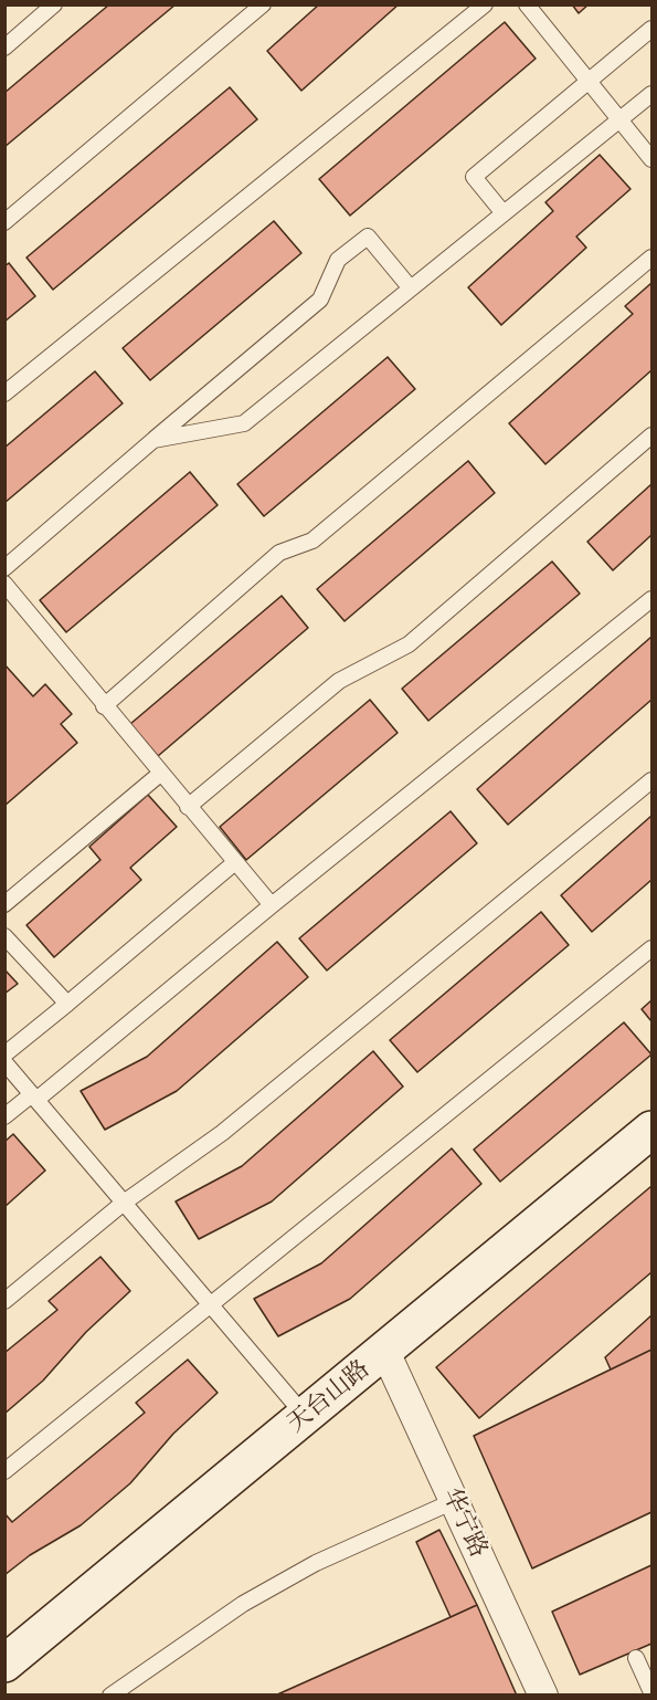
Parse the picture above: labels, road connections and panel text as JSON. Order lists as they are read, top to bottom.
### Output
{
  "streets": {
    "street": ["天台山路", "华宁路"]
  },
  "crossings": [
    ["天台山路", "华宁路"]
  ]
}
